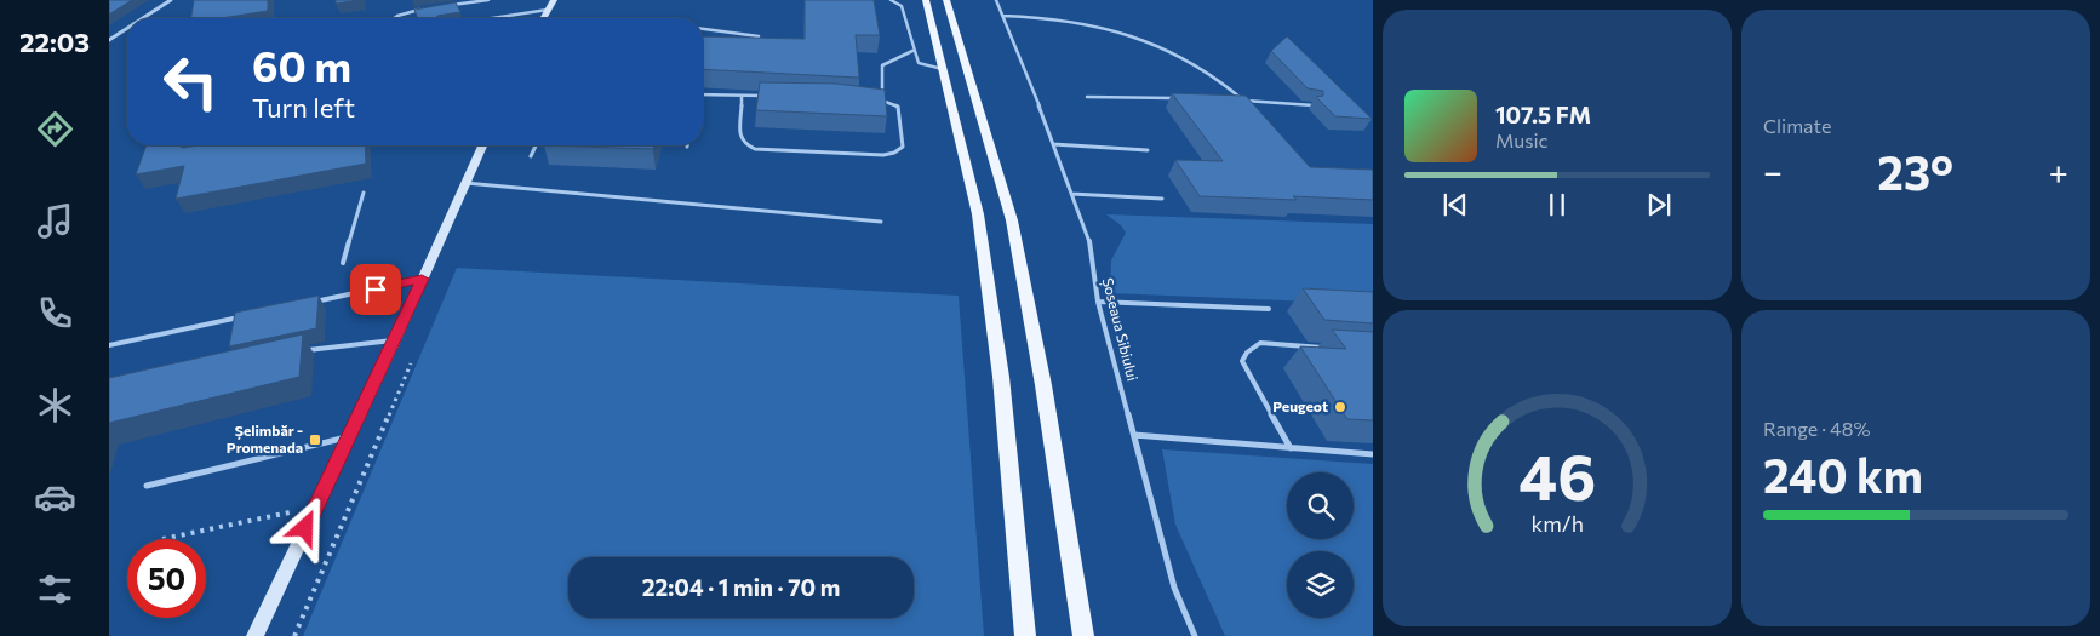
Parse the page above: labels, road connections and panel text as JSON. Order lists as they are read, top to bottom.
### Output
{
  "streets": {
    "lane": ["Șoseaua Sibiului"]
  },
  "places": {
    "other": ["Peugeot"],
    "transit": ["Șelimbăr - Promenada"]
  },
  "page": {
    "tabs": "22:03",
    "tile": [
      "Climate",
      ["Range · 48%", "240 km"]
    ],
    "turn": ["60 m", "Turn left"],
    "song": ["107.5 FM", "Music"],
    "heat": ["−", "23°", "+"],
    "limit": "50",
    "trip": "22:04 · 1 min · 70 m",
    "gauge": ["46", "km/h"]
  }
}
